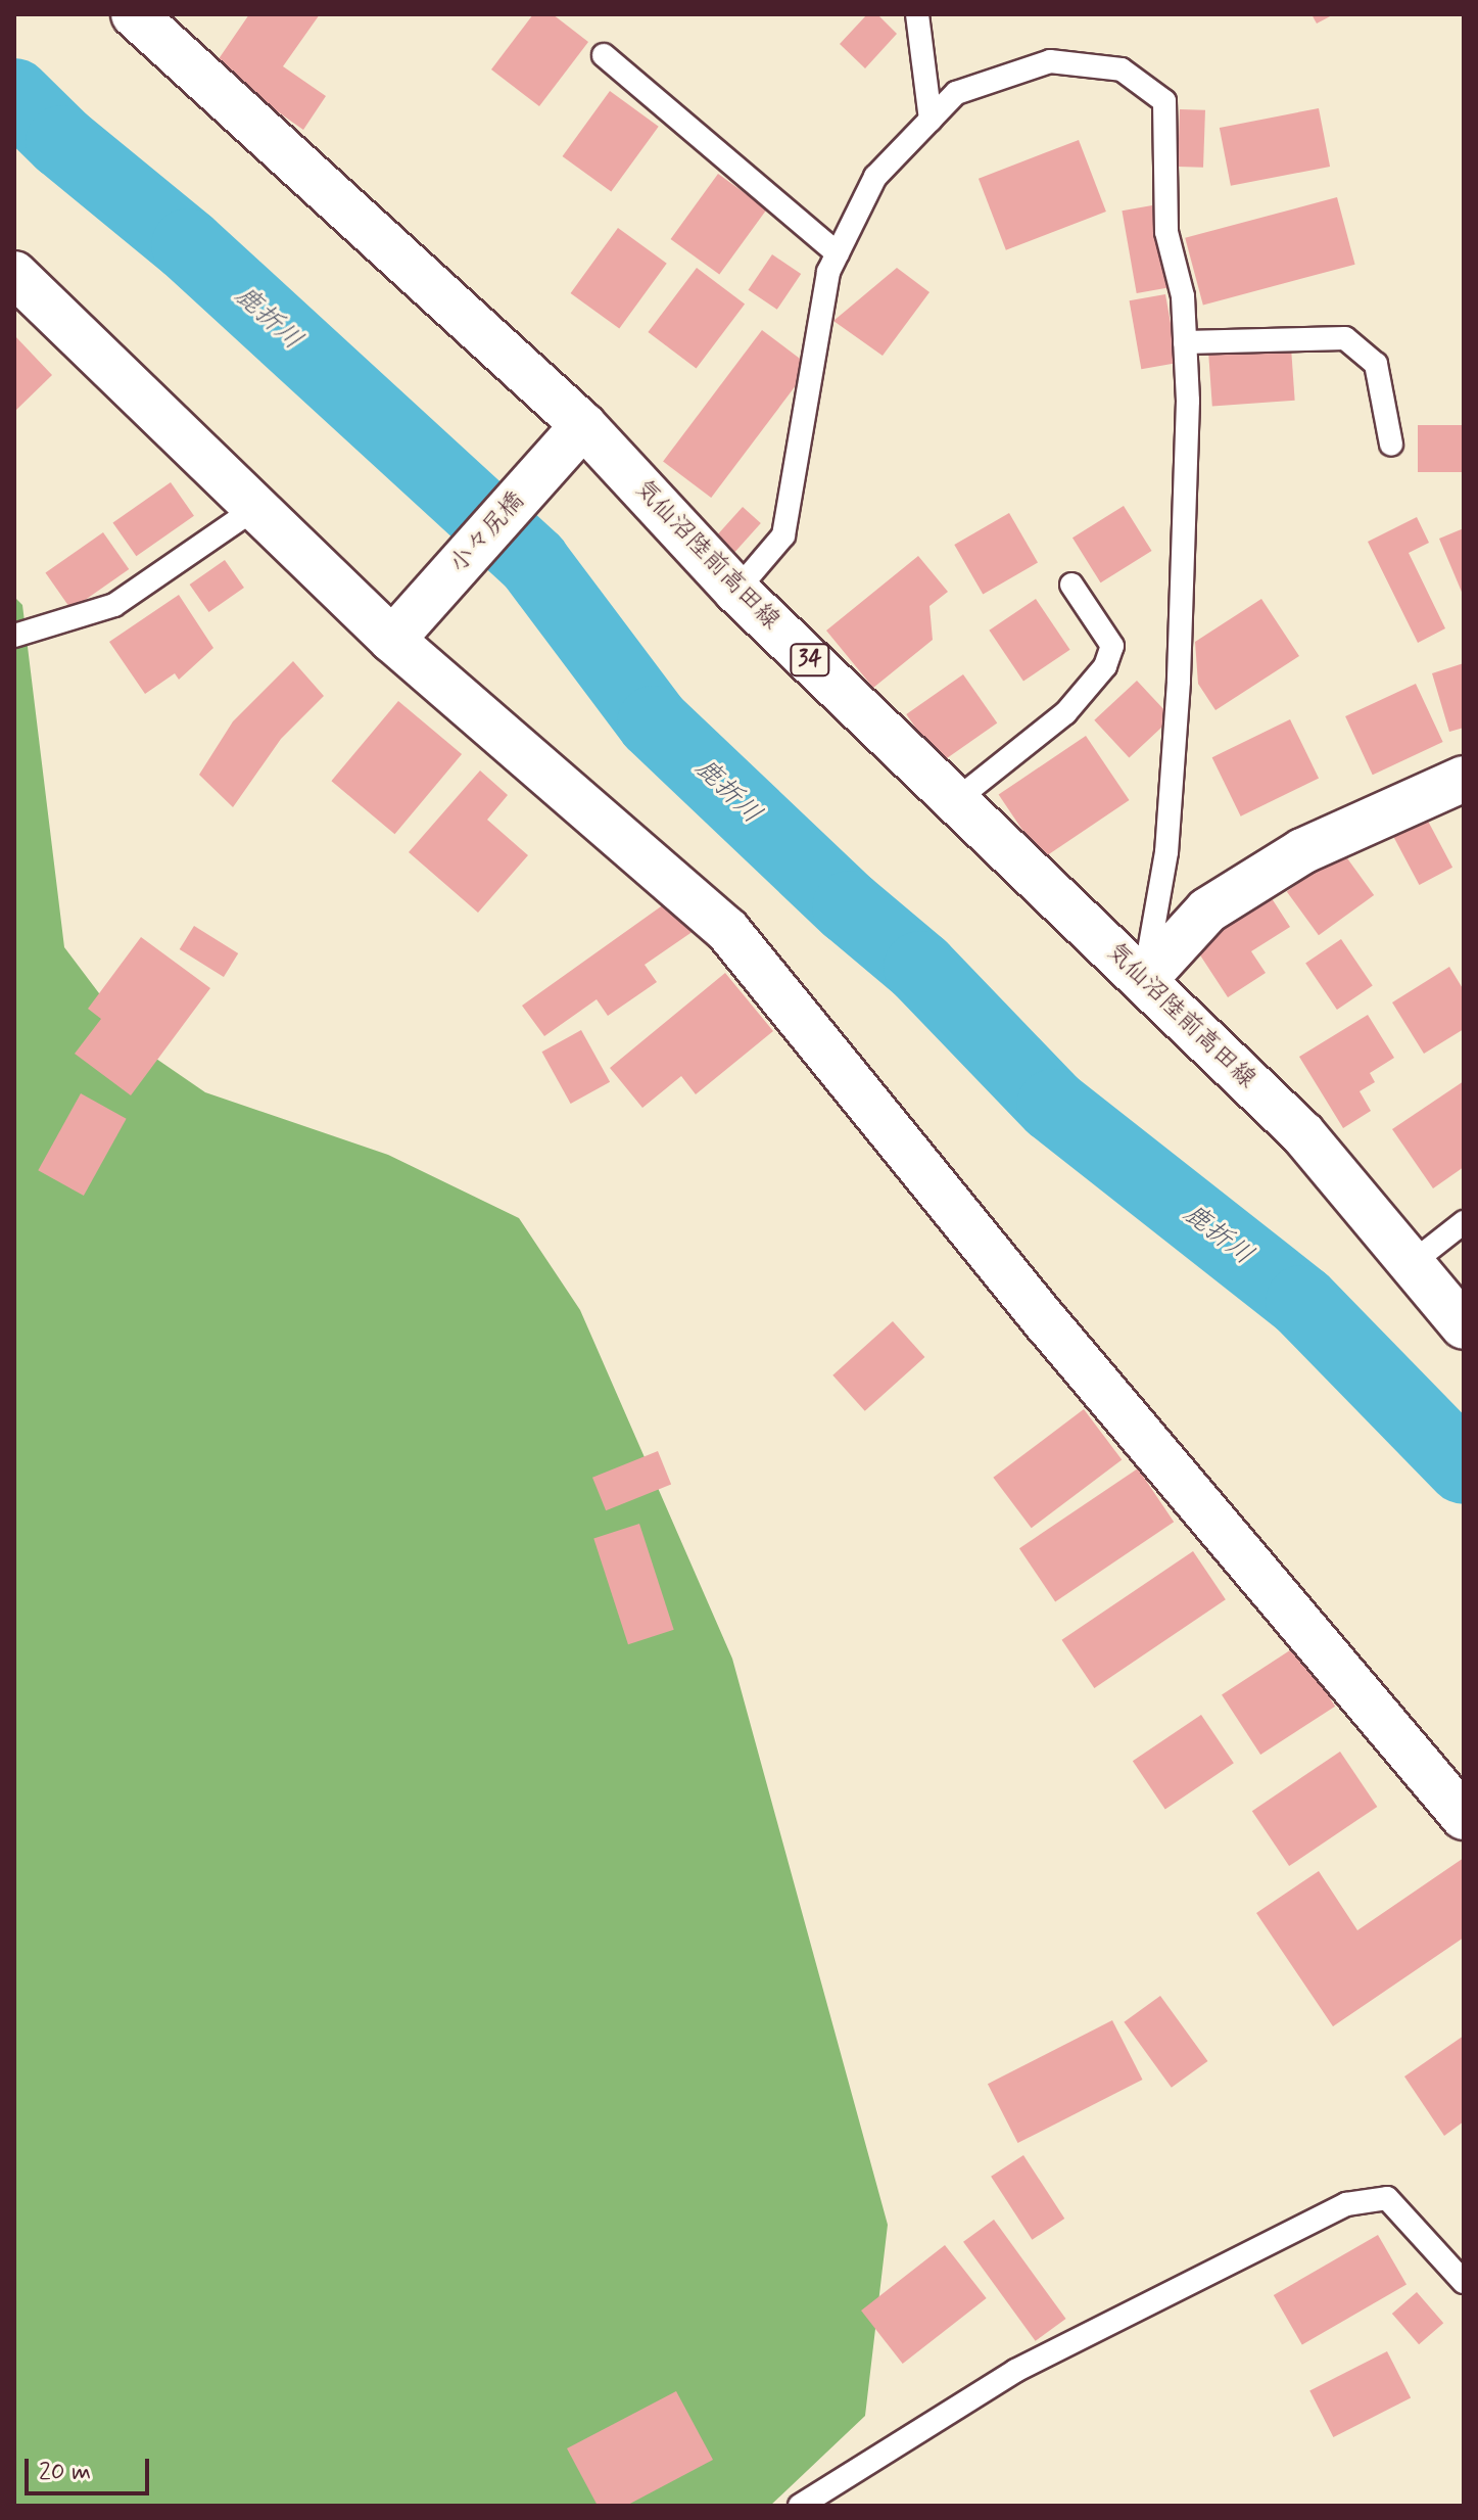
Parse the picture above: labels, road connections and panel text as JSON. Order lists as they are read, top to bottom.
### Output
{
  "streets": {
    "street": ["小々尻橋", "気仙沼陸前高田線", "34"]
  },
  "crossings": [
    ["小々尻橋", "気仙沼陸前高田線"]
  ],
  "water": ["鹿折川"],
  "scale_bar": "20 m"
}
